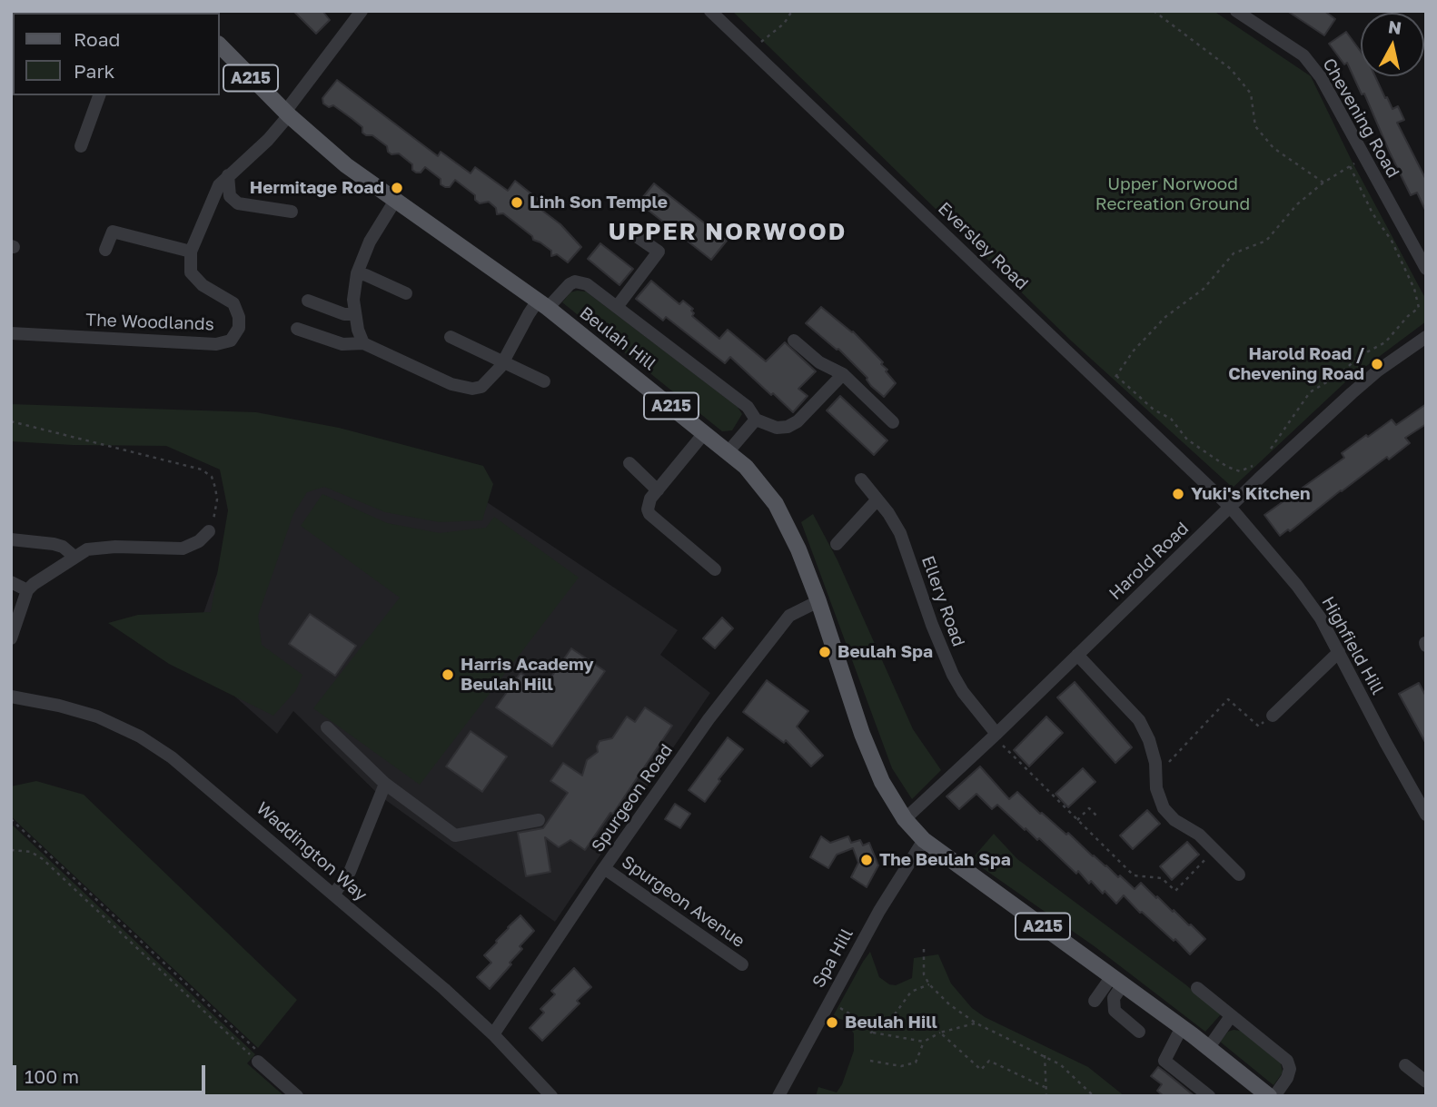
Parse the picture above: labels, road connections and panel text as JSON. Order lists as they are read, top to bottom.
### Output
{
  "streets": {
    "main road": ["A215", "Beulah Hill"],
    "street": [
      "Chevening Road",
      "Eversley Road",
      "The Woodlands",
      "Harold Road",
      "Ellery Road",
      "Highfield Hill",
      "Spurgeon Road",
      "Waddington Way",
      "Spurgeon Avenue",
      "Spa Hill"
    ]
  },
  "crossings": [
    ["Eversley Road", "Harold Road"],
    ["Eversley Road", "Highfield Hill"],
    ["Beulah Hill", "Harold Road"],
    ["Beulah Hill", "Spurgeon Road"],
    ["Beulah Hill", "Spa Hill"],
    ["Harold Road", "Ellery Road"],
    ["Harold Road", "Highfield Hill"],
    ["Spurgeon Road", "Waddington Way"],
    ["Spurgeon Road", "Spurgeon Avenue"]
  ],
  "districts": ["UPPER NORWOOD"],
  "parks": ["Upper Norwood Recreation Ground"],
  "places": [
    "Hermitage Road",
    "Linh Son Temple",
    "Harold Road / Chevening Road",
    "Yuki's Kitchen",
    "Beulah Spa",
    "Harris Academy Beulah Hill",
    "The Beulah Spa",
    "Beulah Hill"
  ],
  "legend": ["Road", "Park"],
  "scale_bar": "100 m",
  "north": "top"
}
